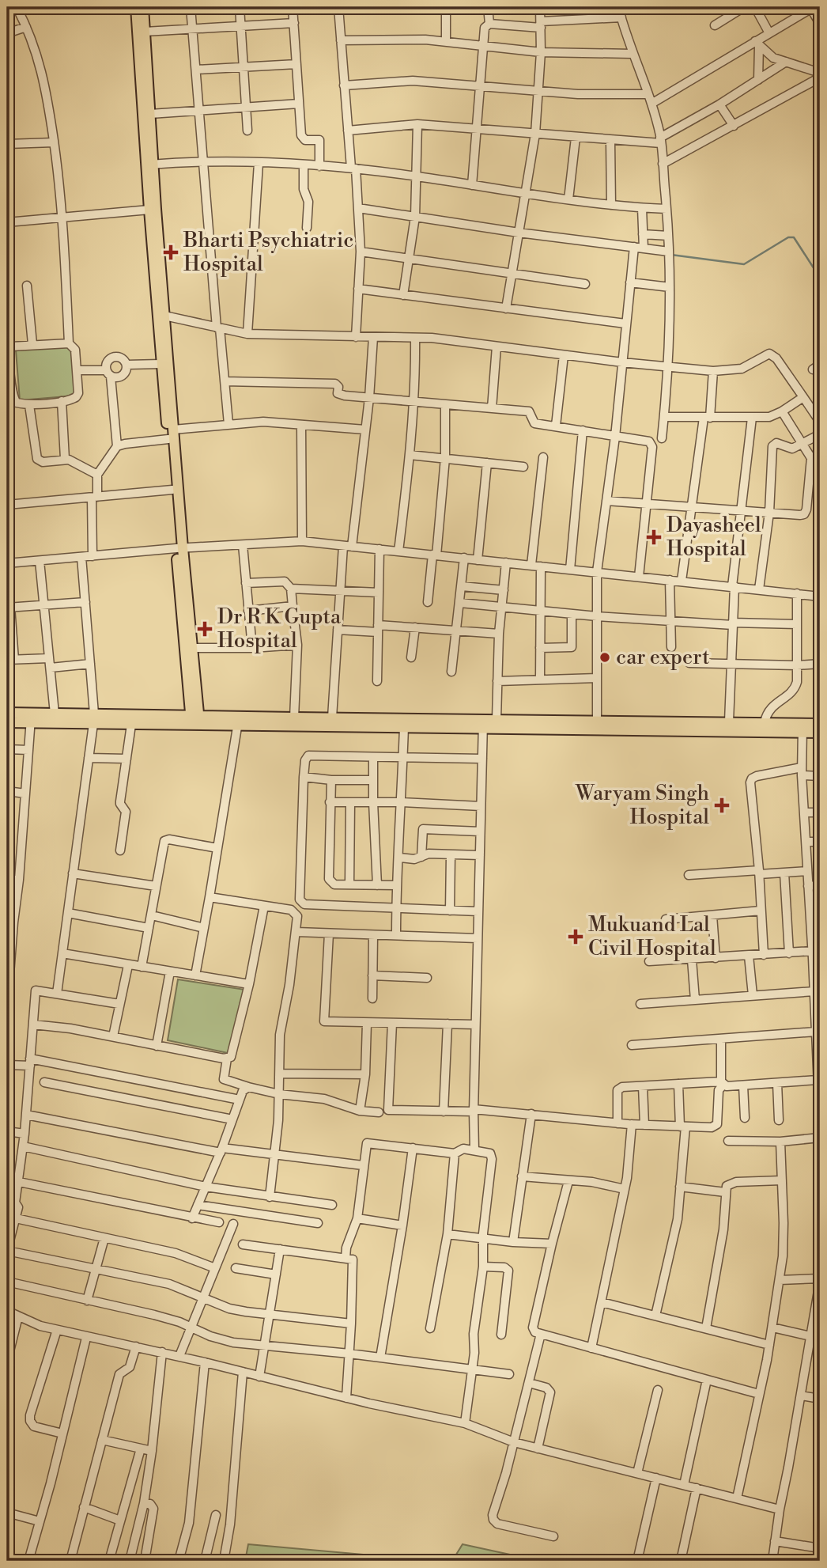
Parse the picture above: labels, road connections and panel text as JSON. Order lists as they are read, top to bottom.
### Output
{
  "places": {
    "health": [
      "Bharti Psychiatric Hospital",
      "Dayasheel Hospital",
      "Dr R K Gupta Hospital",
      "Waryam Singh Hospital",
      "Mukuand Lal Civil Hospital"
    ],
    "other": ["car expert"]
  }
}
